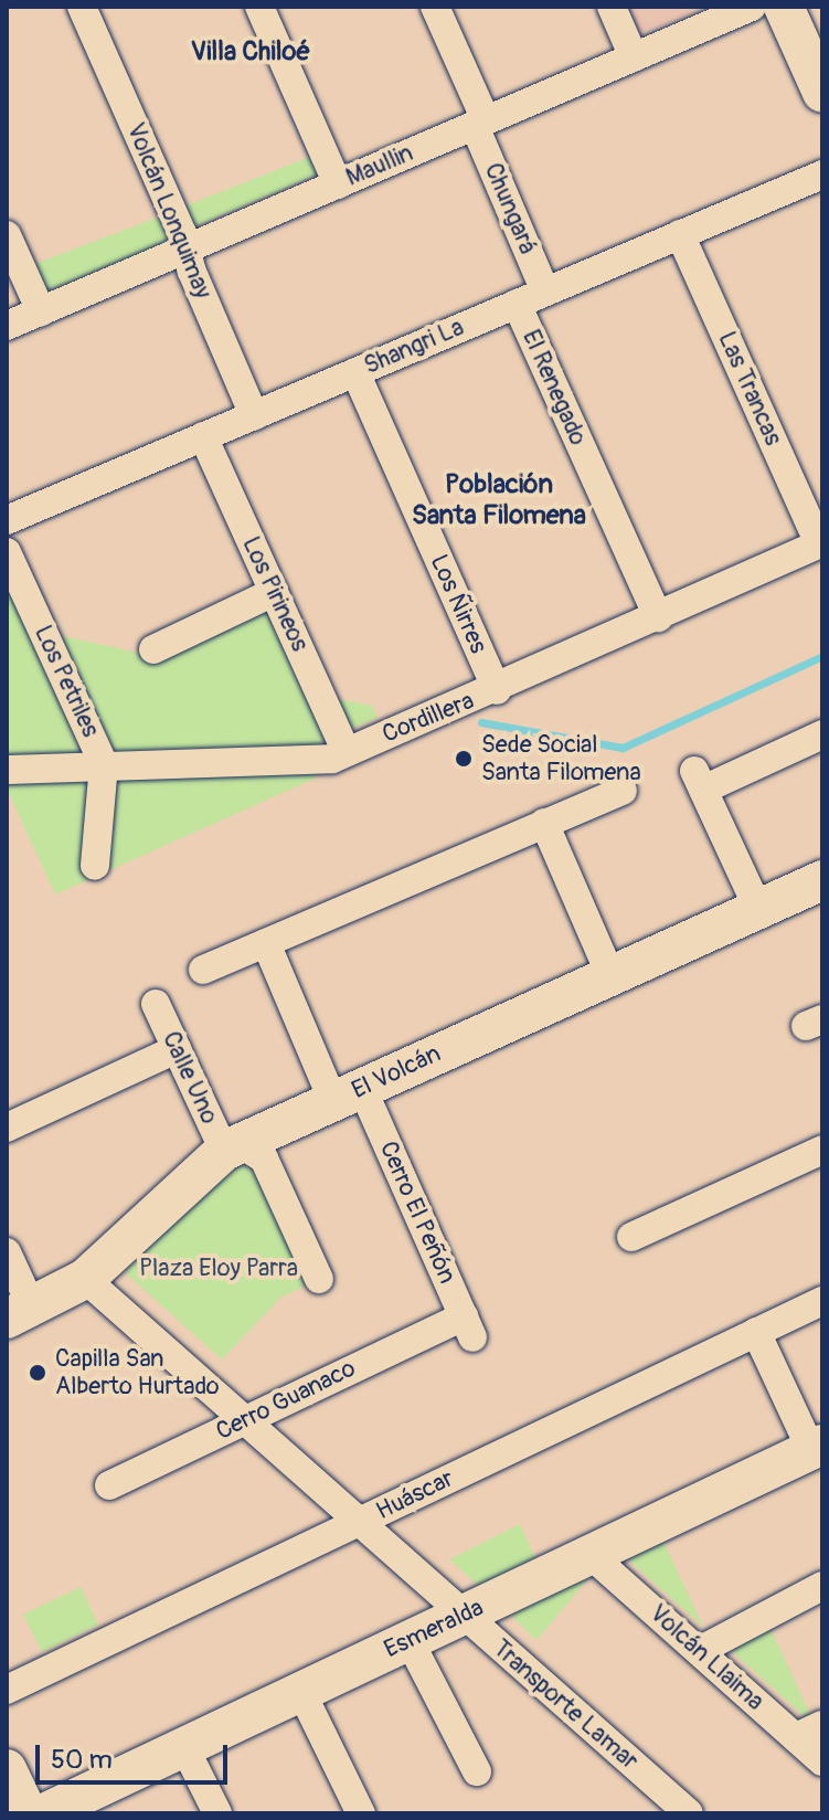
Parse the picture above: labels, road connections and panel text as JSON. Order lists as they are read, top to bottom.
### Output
{
  "streets": {
    "street": [
      "Maullin",
      "Chungará",
      "Volcán Lonquimay",
      "Shangri La",
      "El Renegado",
      "Las Trancas",
      "Los Pirineos",
      "Los Ñirres",
      "Los Petriles",
      "Cordillera",
      "El Volcán",
      "Calle Uno",
      "Cerro El Peñón",
      "Cerro Guanaco",
      "Huáscar",
      "Esmeralda",
      "Volcán Llaima",
      "Transporte Lamar"
    ]
  },
  "crossings": [
    ["Maullin", "Chungará"],
    ["Maullin", "Volcán Lonquimay"],
    ["Chungará", "Shangri La"],
    ["Volcán Lonquimay", "Shangri La"],
    ["Shangri La", "El Renegado"],
    ["Shangri La", "Las Trancas"],
    ["Shangri La", "Los Pirineos"],
    ["Shangri La", "Los Ñirres"],
    ["El Renegado", "Cordillera"],
    ["Las Trancas", "Cordillera"],
    ["Los Pirineos", "Cordillera"],
    ["Los Ñirres", "Cordillera"],
    ["Los Petriles", "Cordillera"],
    ["El Volcán", "Calle Uno"],
    ["El Volcán", "Cerro El Peñón"],
    ["El Volcán", "Transporte Lamar"],
    ["Cerro El Peñón", "Cerro Guanaco"],
    ["Cerro Guanaco", "Transporte Lamar"],
    ["Huáscar", "Transporte Lamar"],
    ["Esmeralda", "Volcán Llaima"],
    ["Esmeralda", "Transporte Lamar"]
  ],
  "districts": ["Villa Chiloé", "Población Santa Filomena"],
  "parks": ["Plaza Eloy Parra"],
  "places": ["Sede Social Santa Filomena", "Capilla San Alberto Hurtado"],
  "scale_bar": "50 m"
}
